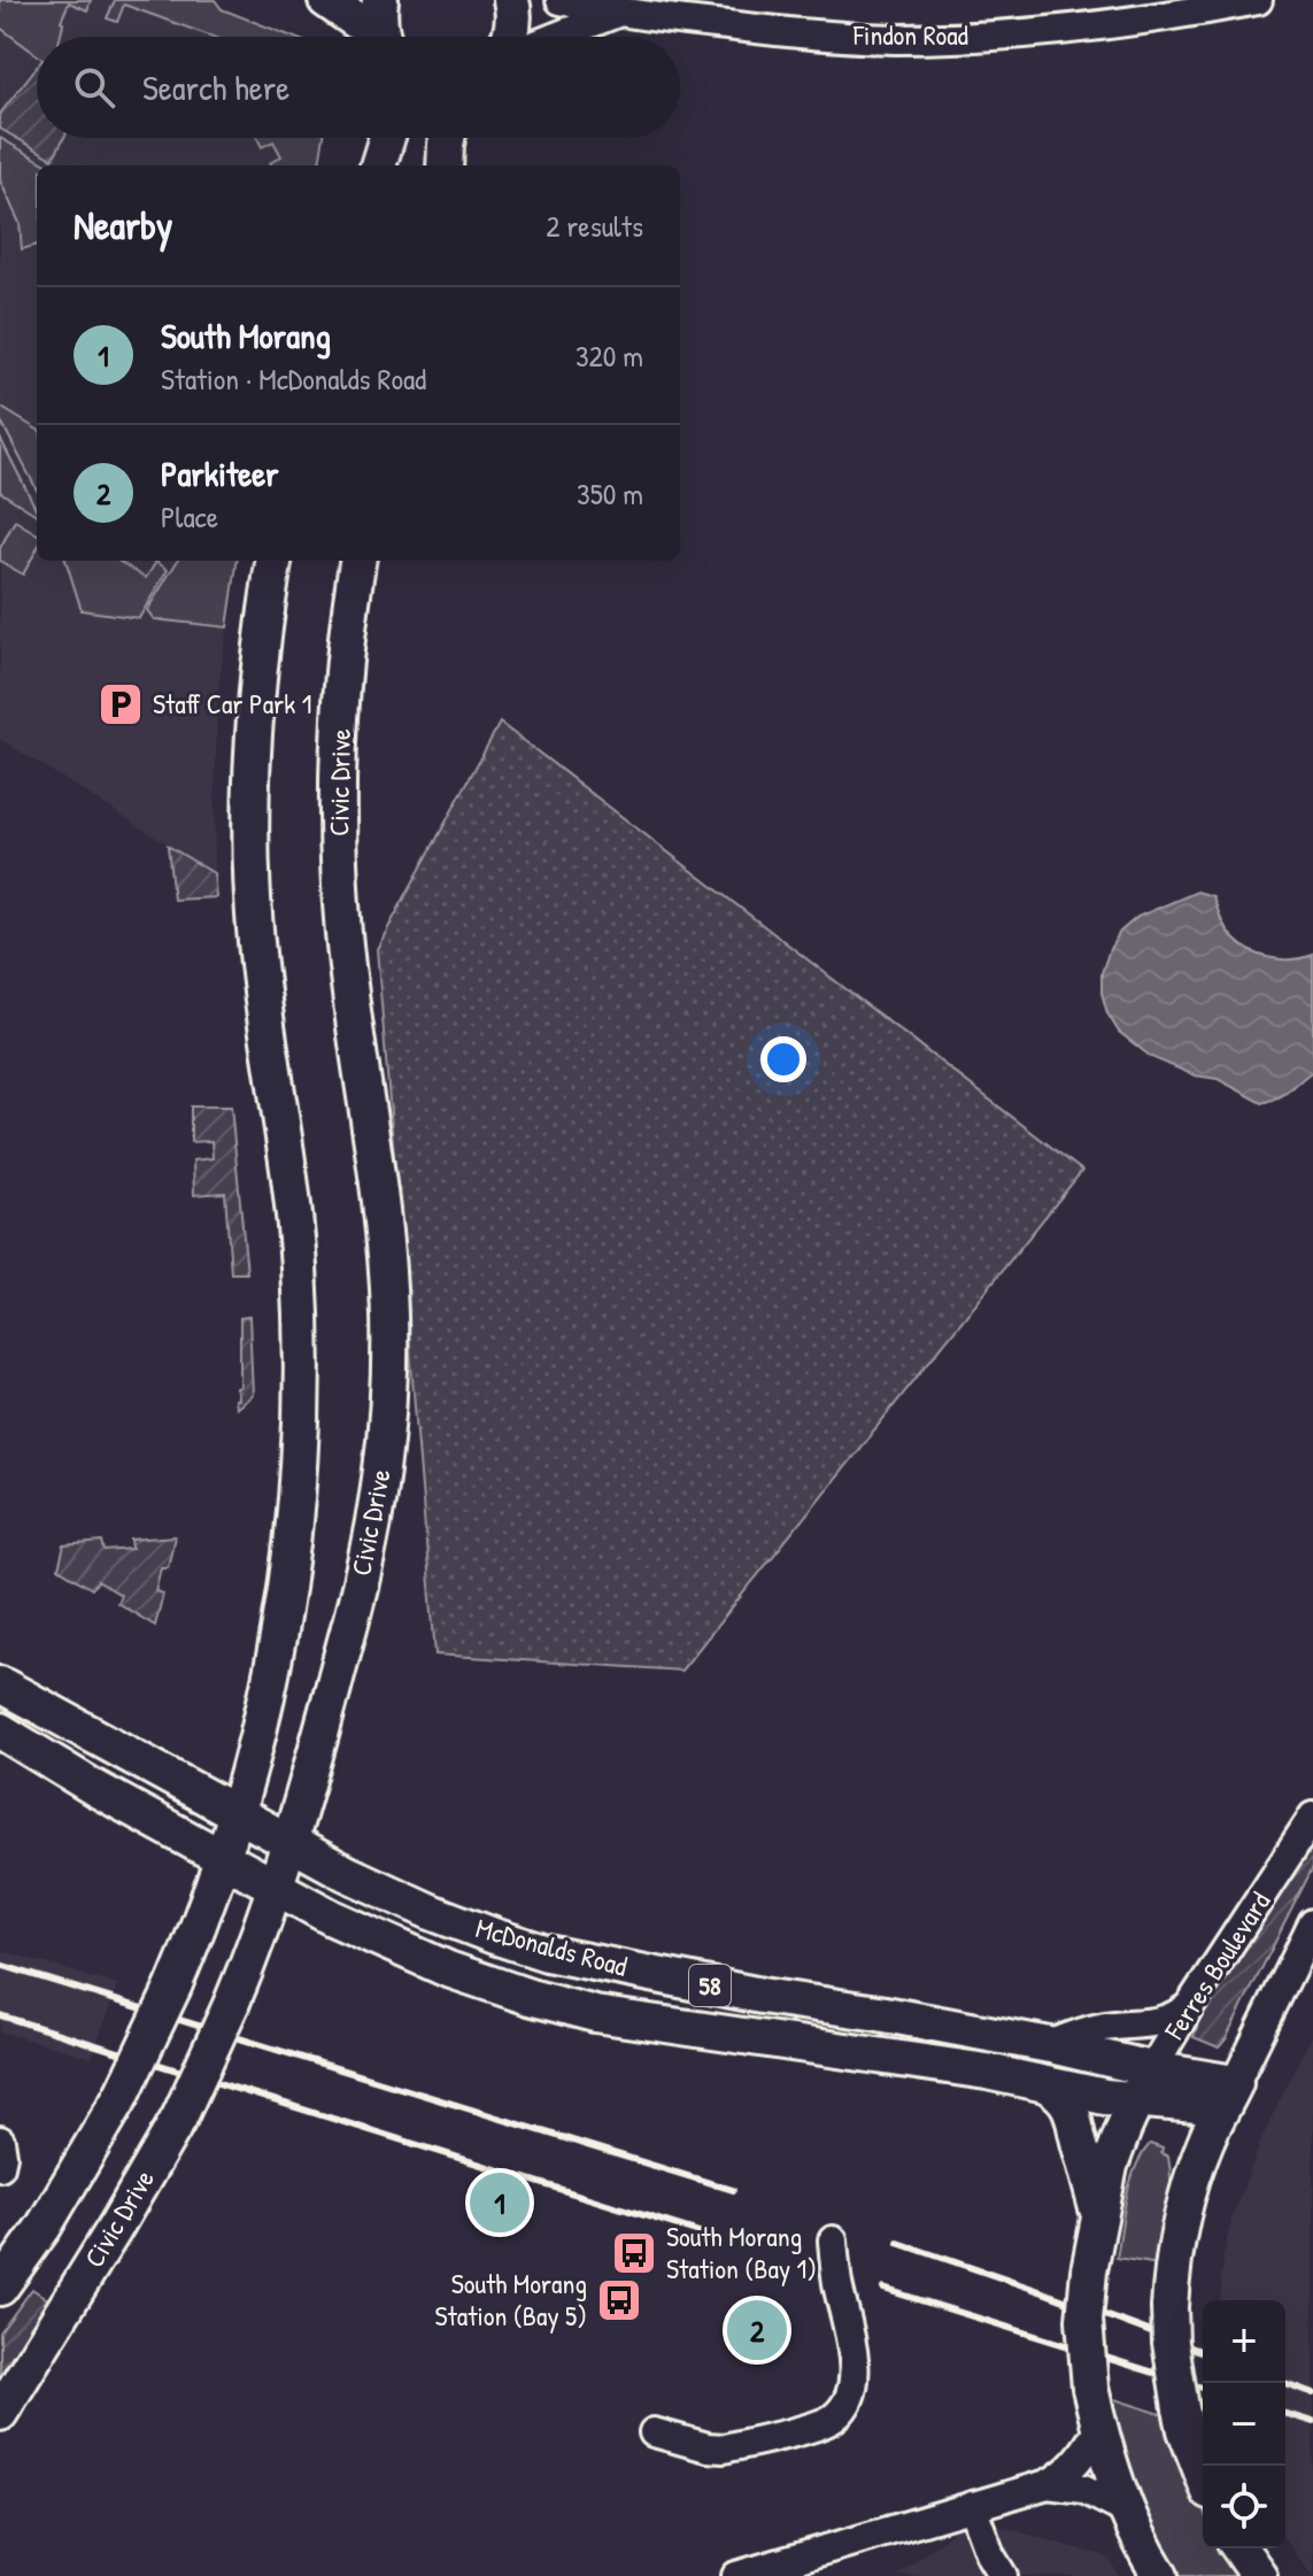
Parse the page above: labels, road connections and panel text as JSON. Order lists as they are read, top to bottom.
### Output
{
  "streets": {
    "main road": ["Civic Drive", "McDonalds Road", "58"],
    "street": ["Findon Road", "Ferres Boulevard"]
  },
  "crossings": [
    ["Civic Drive", "McDonalds Road"],
    ["McDonalds Road", "Ferres Boulevard"]
  ],
  "places": {
    "parking": ["Staff Car Park 1"],
    "bus stop": ["South Morang Station (Bay 1)", "South Morang Station (Bay 5)"]
  },
  "page": {
    "search": "Search here",
    "heading": ["Nearby", "2 results"],
    "list": [
      {
        "mark": "1",
        "name": "South Morang",
        "note": "Station · McDonalds Road",
        "value": "320 m"
      },
      {
        "mark": "2",
        "name": "Parkiteer",
        "note": "Place",
        "value": "350 m"
      }
    ],
    "pins": ["1", "2"],
    "map_buttons": ["+", "−"]
  }
}
